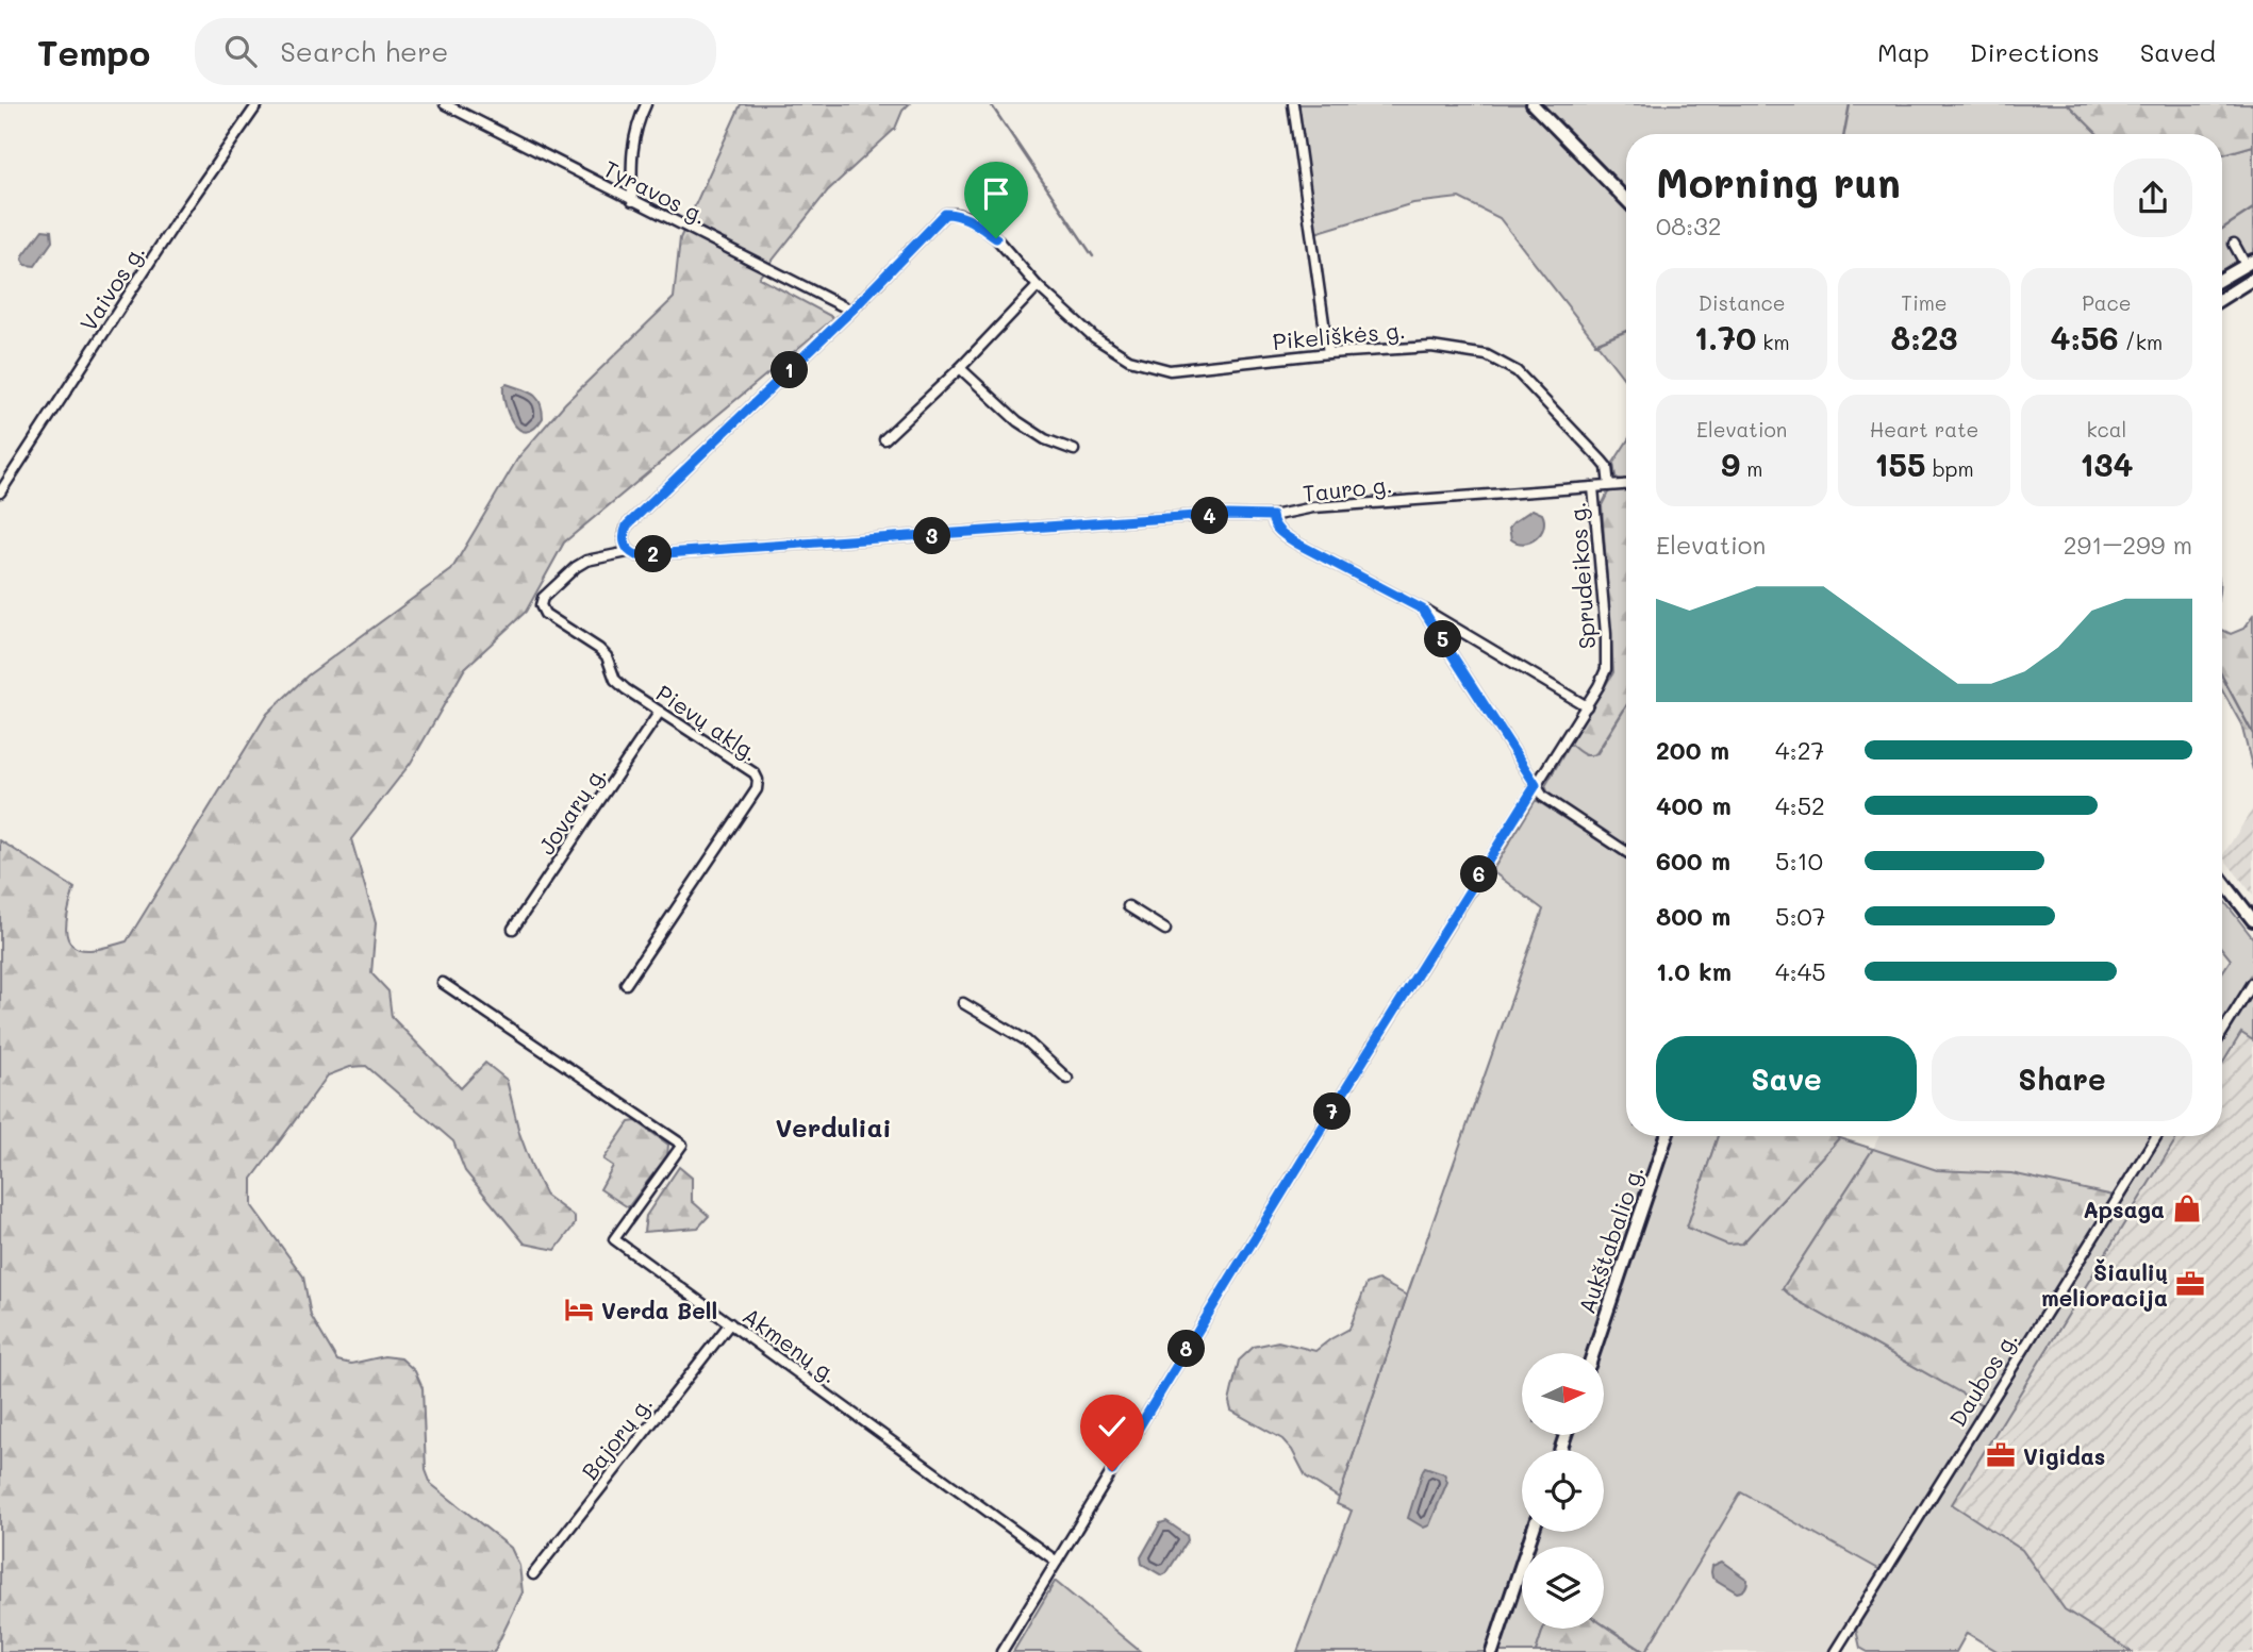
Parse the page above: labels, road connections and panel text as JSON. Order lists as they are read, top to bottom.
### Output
{
  "streets": {
    "main road": ["Aukštabalio g."],
    "street": [
      "Tyravos g.",
      "Vaivos g.",
      "Pikeliškės g.",
      "Tauro g.",
      "Sprudeikos g.",
      "Pievų aklg.",
      "Jovarų g.",
      "Akmenų g.",
      "Daubos g.",
      "Bajorų g."
    ]
  },
  "crossings": [
    ["Tyravos g.", "Pikeliškės g."],
    ["Pikeliškės g.", "Tauro g."],
    ["Tauro g.", "Sprudeikos g."],
    ["Tauro g.", "Pievų aklg."],
    ["Sprudeikos g.", "Akmenų g."],
    ["Pievų aklg.", "Jovarų g."],
    ["Akmenų g.", "Bajorų g."]
  ],
  "districts": ["Verduliai"],
  "places": {
    "shop": ["Apsaga"],
    "office": ["Šiaulių melioracija", "Vigidas"],
    "hotel": ["Verda Bell"]
  },
  "north": "right",
  "page": {
    "header": "Tempo",
    "search": "Search here",
    "nav": ["Map", "Directions", "Saved"],
    "heading": ["Morning run", "08:32"],
    "stats": [
      ["Distance", "1.70 km"],
      ["Time", "8:23"],
      ["Pace", "4:56 /km"],
      ["Elevation", "9 m"],
      ["Heart rate", "155 bpm"],
      ["kcal", "134"]
    ],
    "pins": [
      "1",
      "4",
      "3",
      "2",
      "5",
      "6",
      "7",
      "8"
    ],
    "chart": ["Elevation", "291–299 m"],
    "list": [
      {
        "name": "200 m",
        "note": "4:27"
      },
      {
        "name": "400 m",
        "note": "4:52"
      },
      {
        "name": "600 m",
        "note": "5:10"
      },
      {
        "name": "800 m",
        "note": "5:07"
      },
      {
        "name": "1.0 km",
        "note": "4:45"
      }
    ],
    "buttons": ["Save", "Share"]
  }
}
